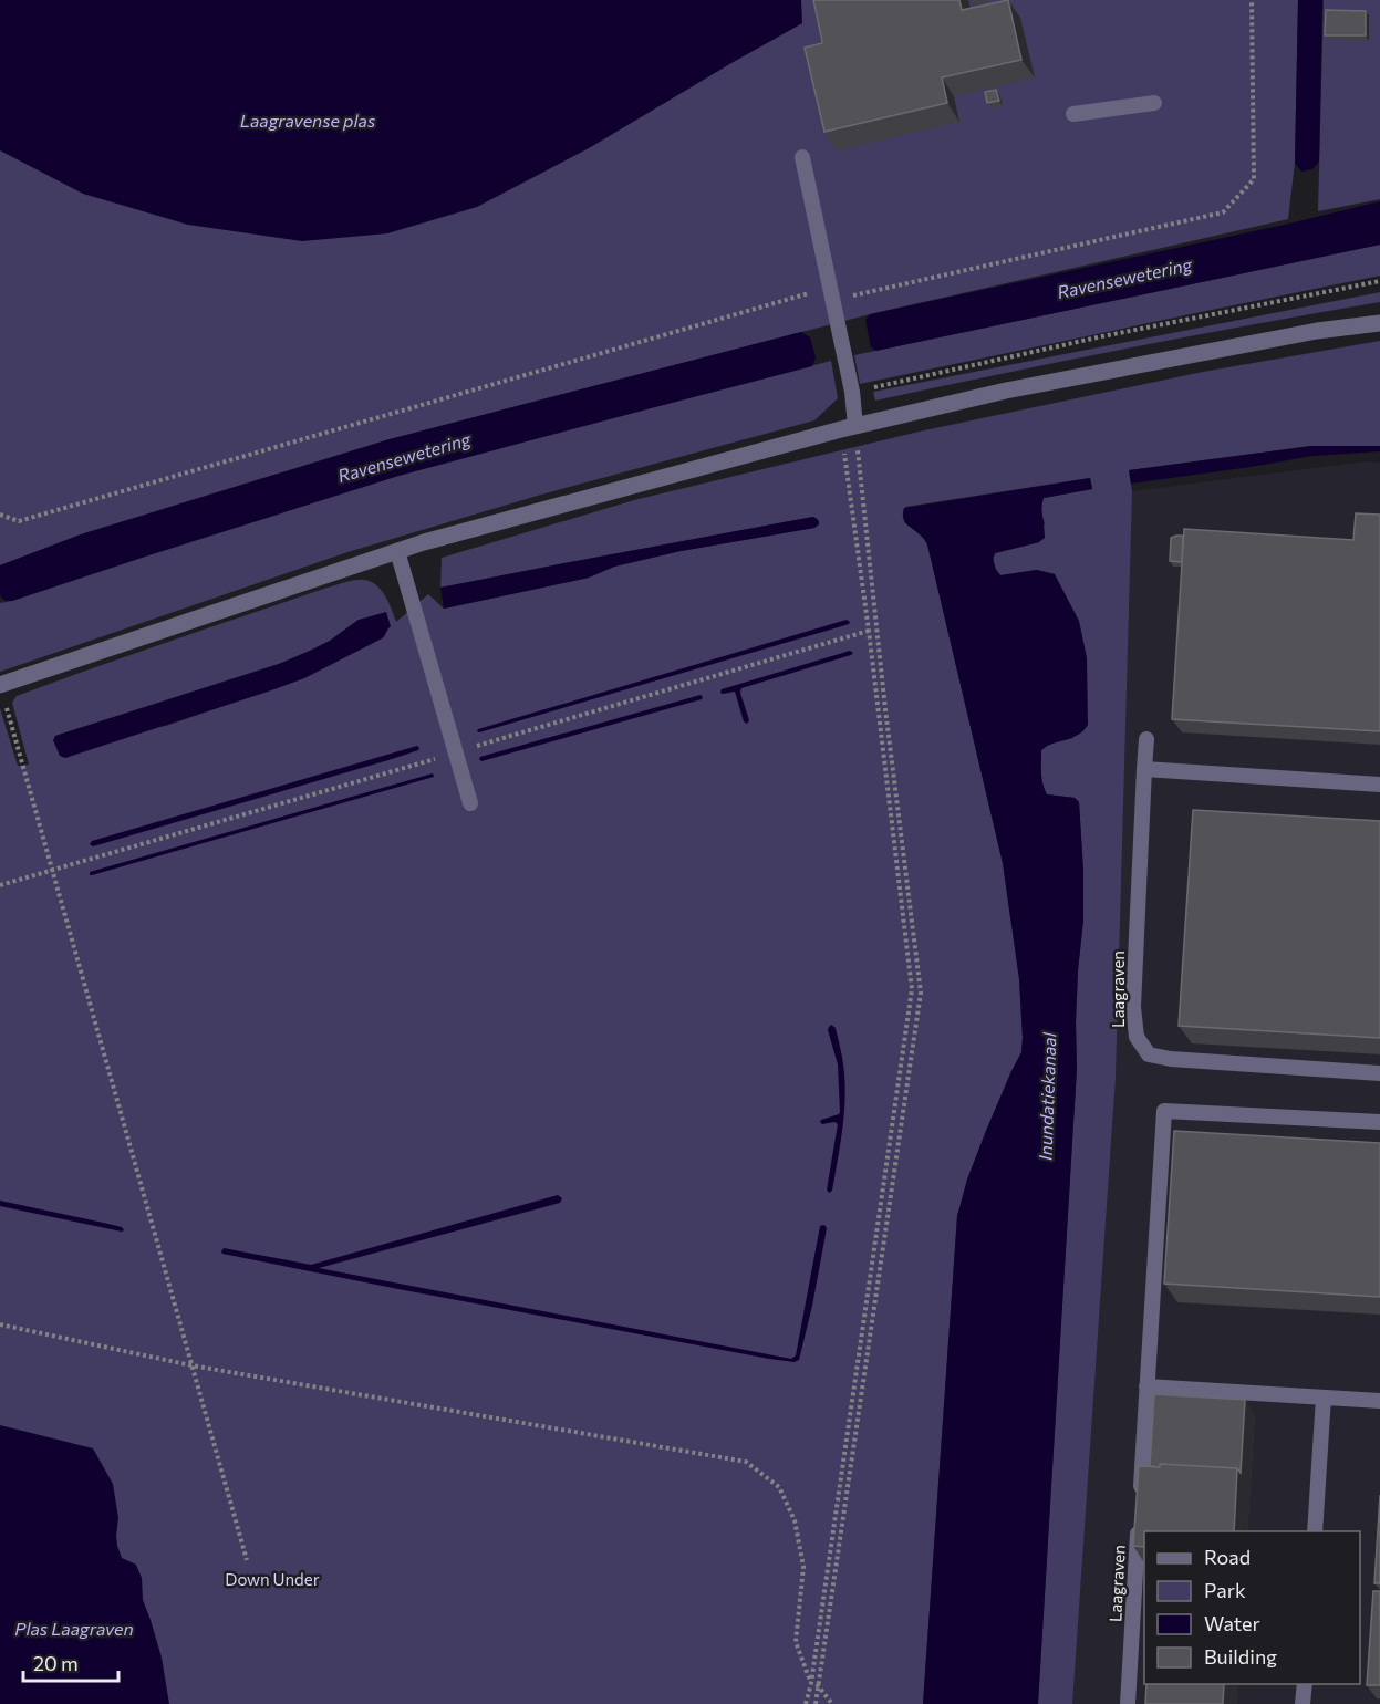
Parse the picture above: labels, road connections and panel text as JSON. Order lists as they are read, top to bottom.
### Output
{
  "streets": {
    "lane": ["Laagraven"]
  },
  "water": [
    "Laagravense plas",
    "Ravensewetering",
    "Inundatiekanaal",
    "Plas Laagraven"
  ],
  "parks": ["Down Under"],
  "legend": [
    "Road",
    "Park",
    "Water",
    "Building"
  ],
  "scale_bar": "20 m"
}
